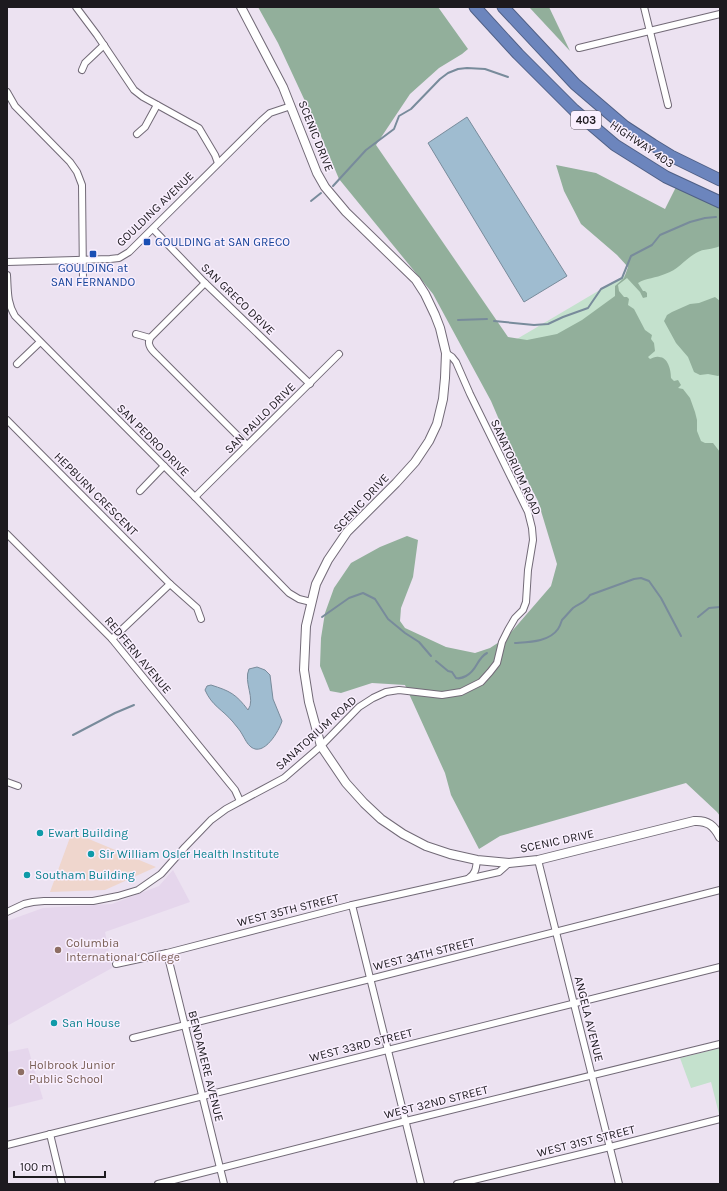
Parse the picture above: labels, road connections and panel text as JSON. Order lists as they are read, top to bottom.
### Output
{
  "streets": {
    "highway": ["403", "HIGHWAY 403"],
    "street": [
      "SCENIC DRIVE",
      "GOULDING AVENUE",
      "SAN GRECO DRIVE",
      "SAN PAULO DRIVE",
      "SAN PEDRO DRIVE",
      "SANATORIUM ROAD",
      "HEPBURN CRESCENT",
      "REDFERN AVENUE",
      "WEST 35TH STREET",
      "WEST 34TH STREET",
      "ANGELA AVENUE",
      "WEST 33RD STREET",
      "BENDAMERE AVENUE",
      "WEST 32ND STREET",
      "WEST 31ST STREET"
    ]
  },
  "crossings": [
    ["SCENIC DRIVE", "GOULDING AVENUE"],
    ["SCENIC DRIVE", "SAN PEDRO DRIVE"],
    ["SCENIC DRIVE", "SANATORIUM ROAD"],
    ["SCENIC DRIVE", "WEST 35TH STREET"],
    ["SCENIC DRIVE", "ANGELA AVENUE"],
    ["GOULDING AVENUE", "SAN GRECO DRIVE"],
    ["SAN GRECO DRIVE", "SAN PAULO DRIVE"],
    ["SAN PAULO DRIVE", "SAN PEDRO DRIVE"],
    ["SANATORIUM ROAD", "REDFERN AVENUE"],
    ["WEST 35TH STREET", "BENDAMERE AVENUE"],
    ["WEST 34TH STREET", "ANGELA AVENUE"],
    ["WEST 34TH STREET", "BENDAMERE AVENUE"],
    ["ANGELA AVENUE", "WEST 33RD STREET"],
    ["ANGELA AVENUE", "WEST 32ND STREET"],
    ["ANGELA AVENUE", "WEST 31ST STREET"],
    ["WEST 33RD STREET", "BENDAMERE AVENUE"],
    ["BENDAMERE AVENUE", "WEST 32ND STREET"]
  ],
  "places": {
    "transit": ["GOULDING at SAN GRECO", "GOULDING at SAN FERNANDO"],
    "other": [
      "Ewart Building",
      "Sir William Osler Health Institute",
      "Southam Building",
      "Columbia International College",
      "San House",
      "Holbrook Junior Public School"
    ]
  },
  "scale_bar": "100 m"
}
